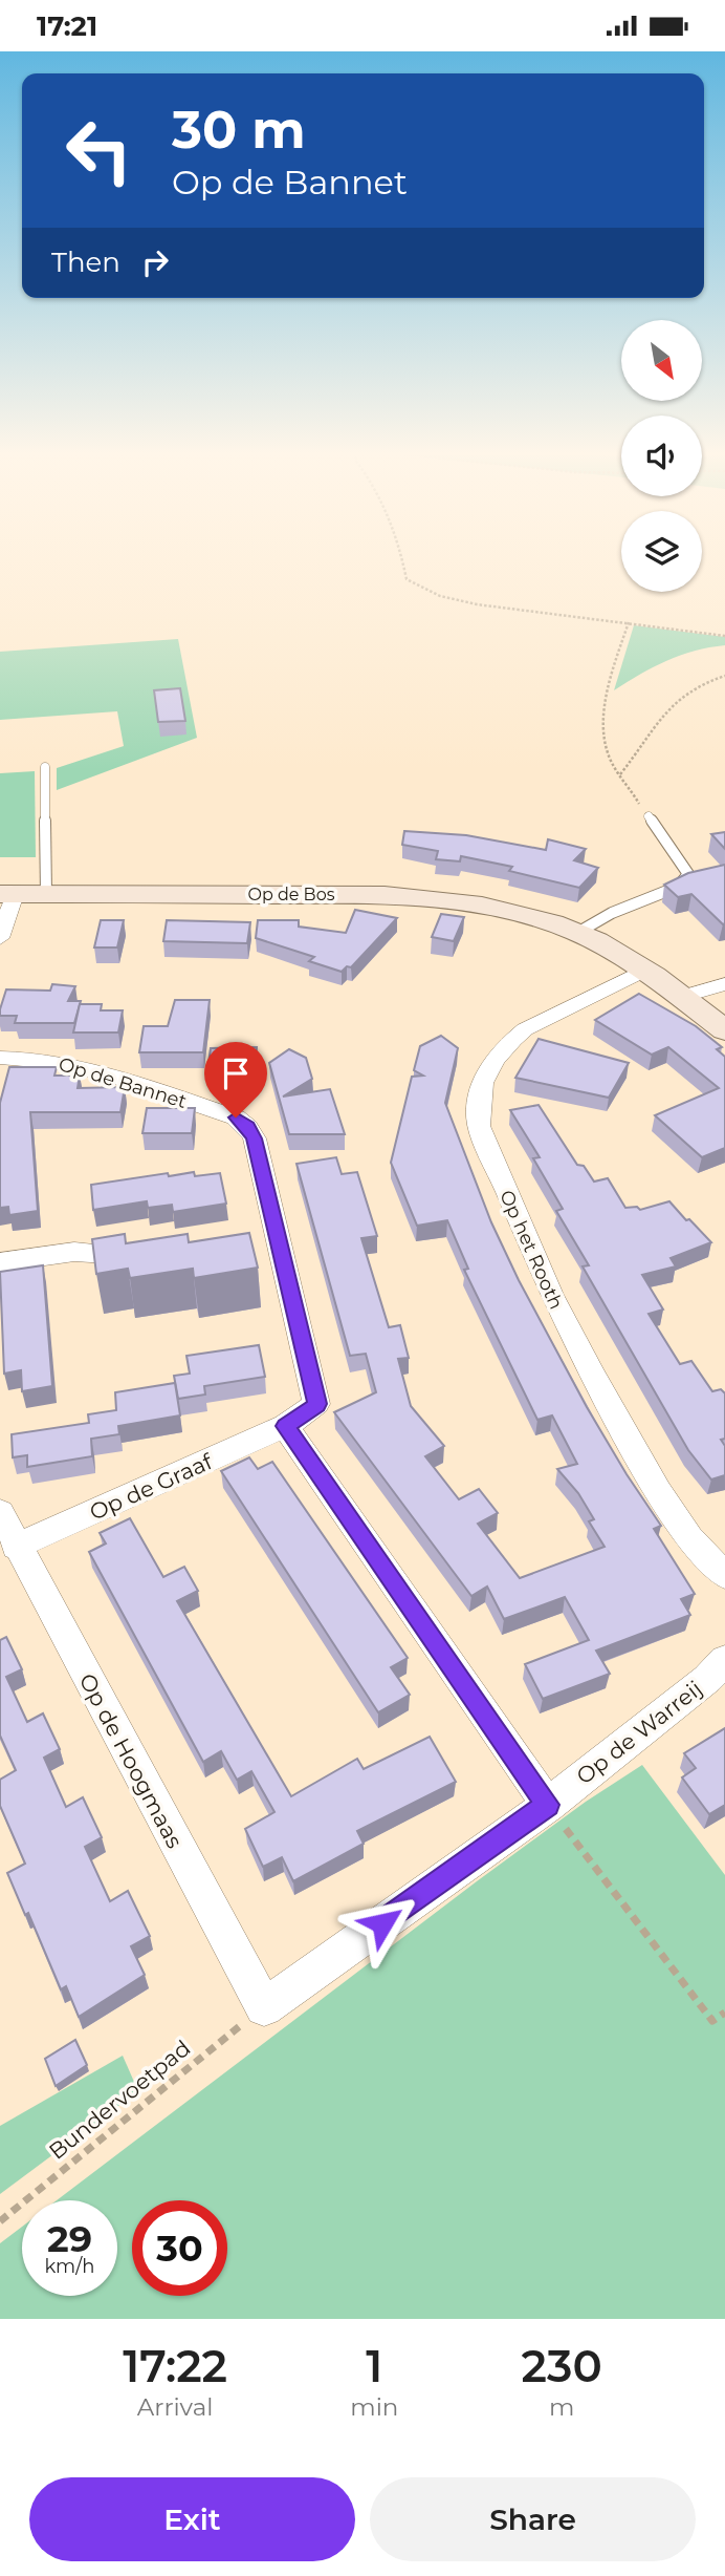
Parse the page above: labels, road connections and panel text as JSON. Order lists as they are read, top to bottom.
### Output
{
  "streets": {
    "street": [
      "Op de Bos",
      "Op de Bannet",
      "Op het Rooth",
      "Op de Graaf",
      "Op de Warreij",
      "Op de Hoogmaas"
    ],
    "path": ["Bundervoetpad"]
  },
  "crossings": [
    ["Op de Bos", "Op het Rooth"],
    ["Op de Bannet", "Op de Graaf"],
    ["Op de Graaf", "Op de Hoogmaas"],
    ["Op de Warreij", "Op de Hoogmaas"],
    ["Op de Warreij", "Bundervoetpad"],
    ["Op de Hoogmaas", "Bundervoetpad"]
  ],
  "north": "bottom right",
  "page": {
    "status": "17:21",
    "turn": ["30 m", "Op de Bannet"],
    "then": "Then",
    "speed": "29 km/h",
    "limit": "30",
    "eta": [
      "17:22",
      "Arrival",
      "1",
      "min",
      "230",
      "m"
    ],
    "buttons": ["Exit", "Share"]
  }
}
